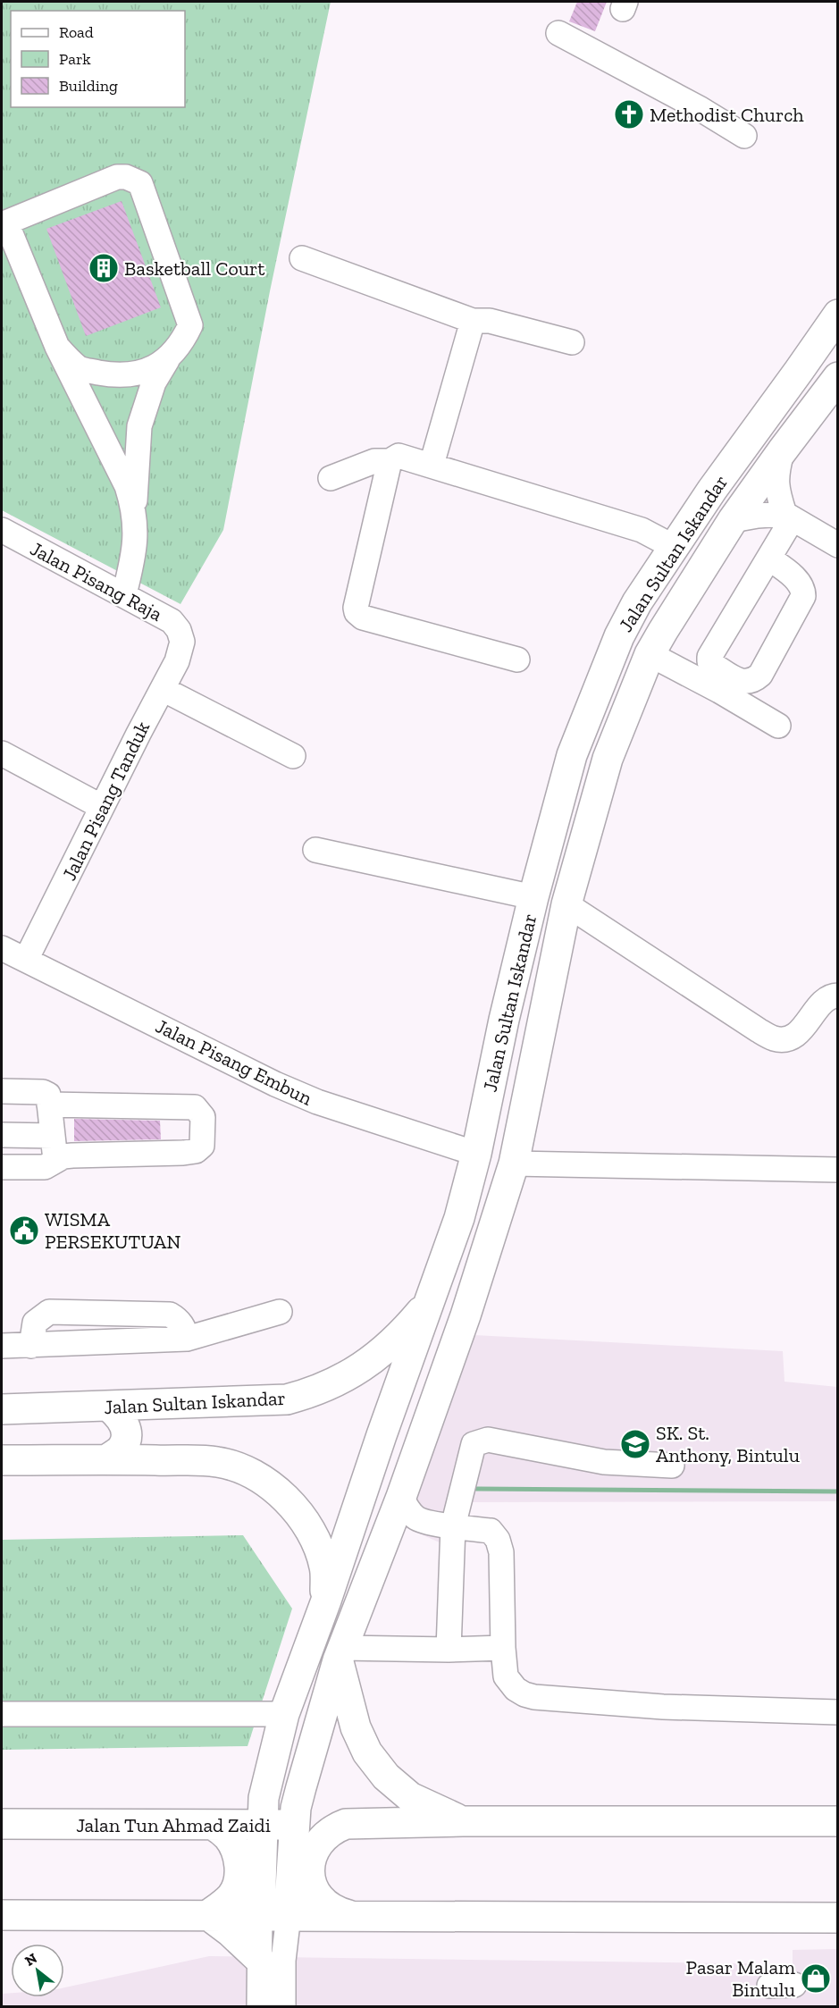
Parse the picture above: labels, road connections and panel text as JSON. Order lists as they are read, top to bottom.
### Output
{
  "streets": {
    "main road": ["Jalan Sultan Iskandar", "Jalan Tun Ahmad Zaidi"],
    "street": ["Jalan Pisang Raja", "Jalan Pisang Tanduk", "Jalan Pisang Embun"]
  },
  "crossings": [
    ["Jalan Sultan Iskandar", "Jalan Pisang Embun"],
    ["Jalan Sultan Iskandar", "Jalan Tun Ahmad Zaidi"],
    ["Jalan Pisang Raja", "Jalan Pisang Tanduk"],
    ["Jalan Pisang Tanduk", "Jalan Pisang Embun"]
  ],
  "places": {
    "church": ["Methodist Church"],
    "building": ["Basketball Court"],
    "public building": ["WISMA PERSEKUTUAN"],
    "school or university": ["SK. St. Anthony, Bintulu"],
    "shop": ["Pasar Malam Bintulu"]
  },
  "legend": ["Road", "Park", "Building"],
  "north": "top left"
}
